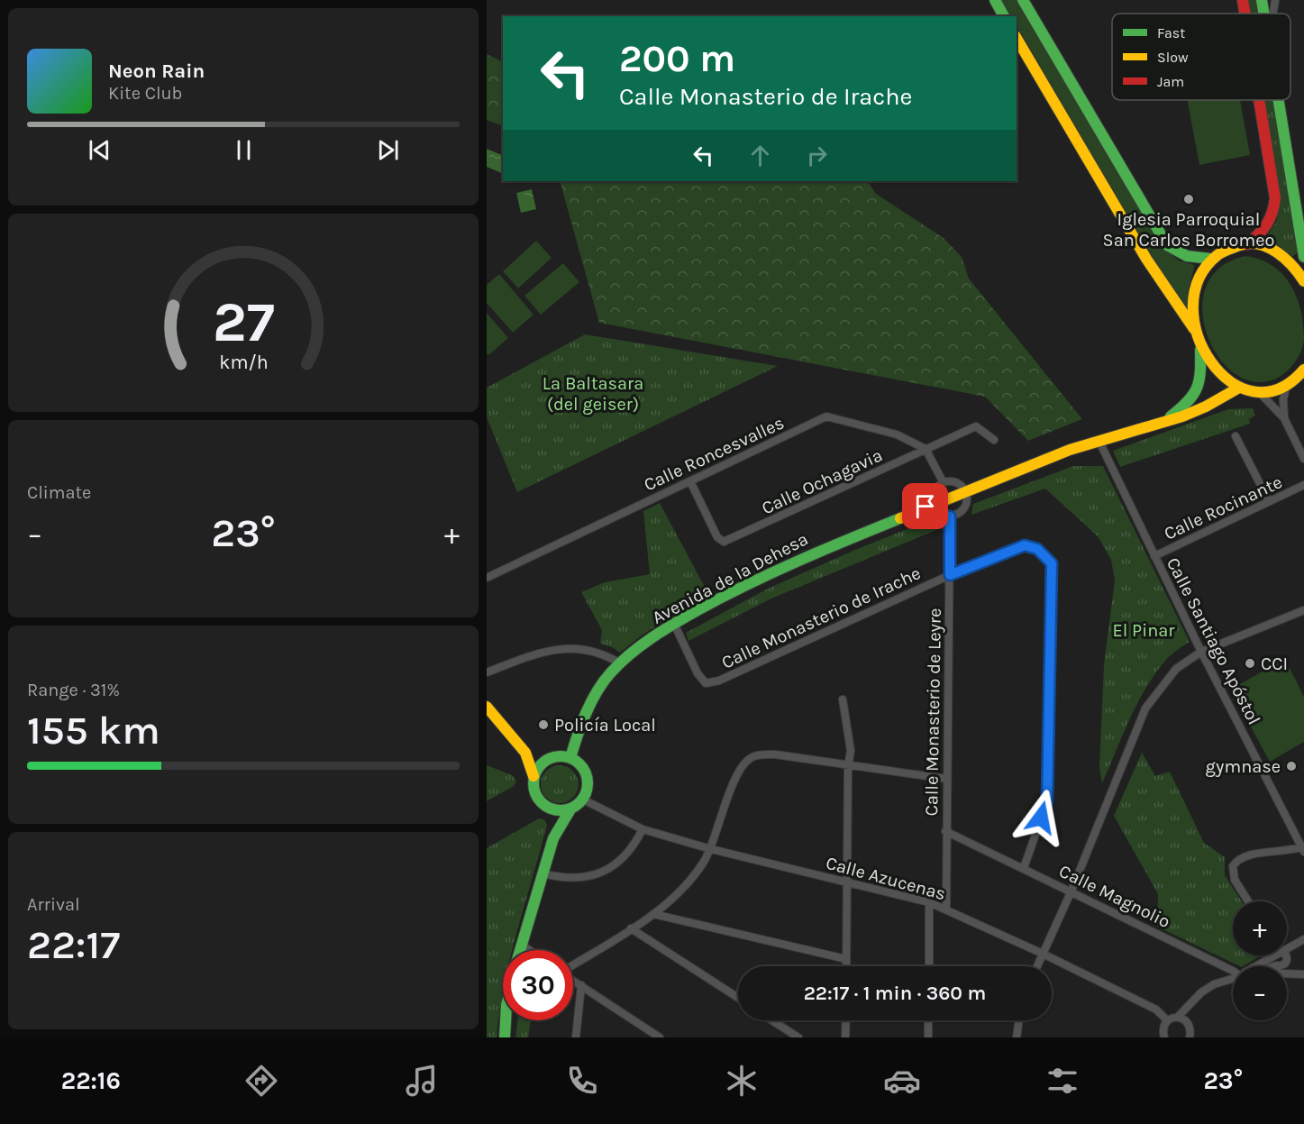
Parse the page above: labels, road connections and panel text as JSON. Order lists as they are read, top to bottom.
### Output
{
  "streets": {
    "street": [
      "Calle Roncesvalles",
      "Calle Ochagavia",
      "Calle Rocinante",
      "Avenida de la Dehesa",
      "Calle Monasterio de Irache",
      "Calle Santiago Apóstol",
      "Calle Monasterio de Leyre",
      "Calle Azucenas",
      "Calle Magnolio"
    ]
  },
  "crossings": [
    ["Calle Roncesvalles", "Calle Ochagavia"],
    ["Calle Rocinante", "Calle Santiago Apóstol"],
    ["Avenida de la Dehesa", "Calle Monasterio de Irache"],
    ["Avenida de la Dehesa", "Calle Santiago Apóstol"],
    ["Avenida de la Dehesa", "Calle Azucenas"],
    ["Calle Monasterio de Irache", "Calle Monasterio de Leyre"],
    ["Calle Monasterio de Irache", "Calle Magnolio"],
    ["Calle Monasterio de Leyre", "Calle Azucenas"],
    ["Calle Monasterio de Leyre", "Calle Magnolio"]
  ],
  "parks": ["La Baltasara (del geiser)", "El Pinar"],
  "places": [
    "Iglesia Parroquial San Carlos Borromeo",
    "CCI",
    "Policía Local",
    "gymnase"
  ],
  "legend": ["Fast", "Slow", "Jam"],
  "page": {
    "turn": ["200 m", "Calle Monasterio de Irache"],
    "song": ["Neon Rain", "Kite Club"],
    "tile": [
      "Climate",
      ["Range · 31%", "155 km"],
      ["Arrival", "22:17"]
    ],
    "heat": ["−", "23°", "+"],
    "map_buttons": ["+", "−"],
    "limit": "30",
    "trip": "22:17 · 1 min · 360 m",
    "tabs": ["22:16", "23°"],
    "gauge": ["27", "km/h"]
  }
}
